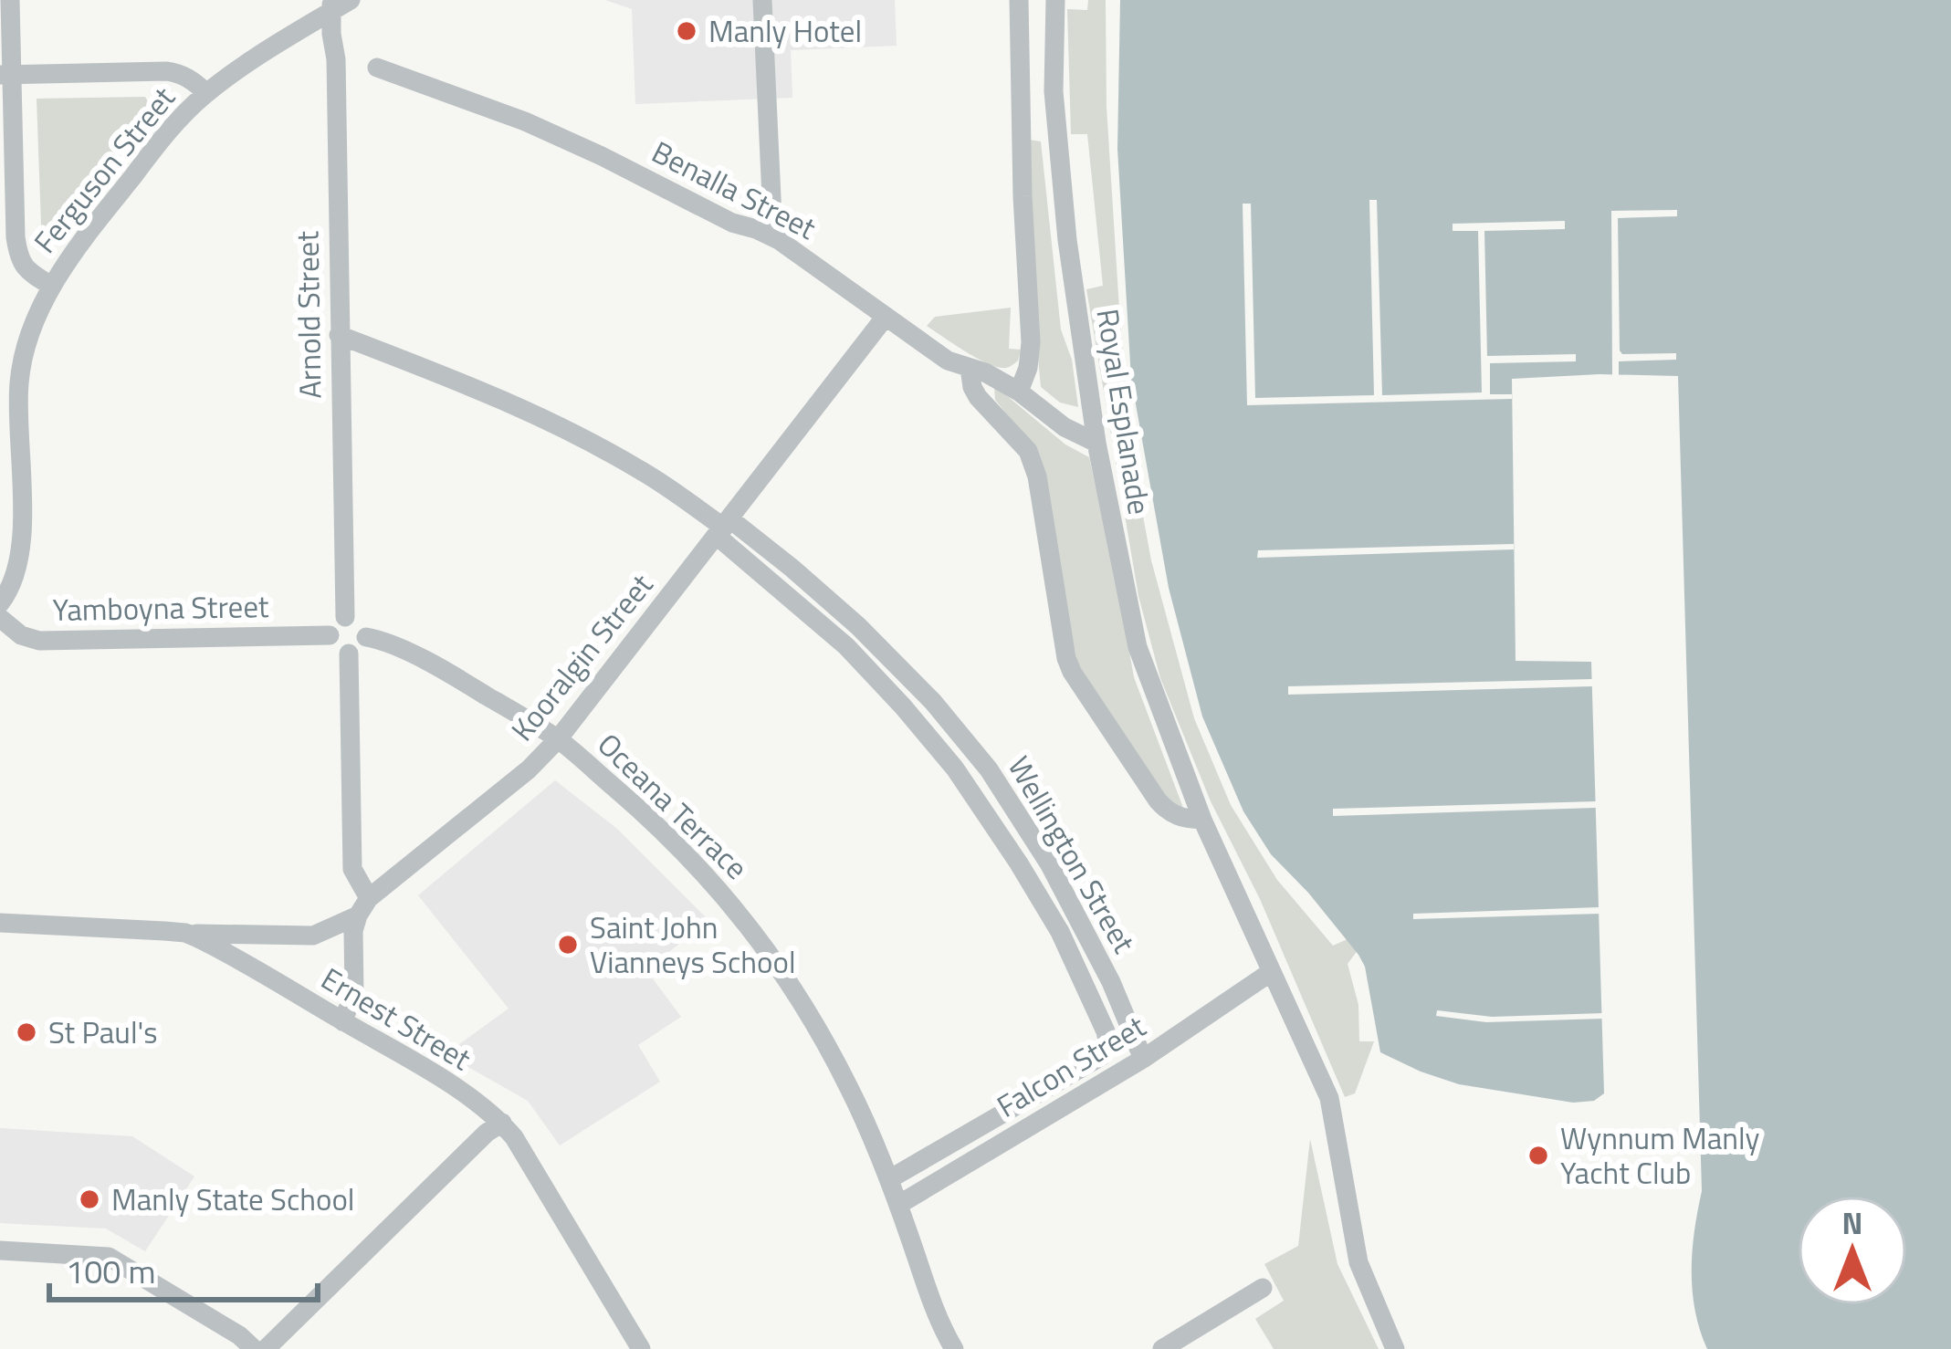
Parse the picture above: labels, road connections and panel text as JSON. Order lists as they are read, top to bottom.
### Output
{
  "streets": {
    "street": [
      "Ferguson Street",
      "Benalla Street",
      "Arnold Street",
      "Royal Esplanade",
      "Yamboyna Street",
      "Kooralgin Street",
      "Oceana Terrace",
      "Wellington Street",
      "Ernest Street",
      "Falcon Street"
    ]
  },
  "crossings": [
    ["Ferguson Street", "Arnold Street"],
    ["Benalla Street", "Royal Esplanade"],
    ["Benalla Street", "Kooralgin Street"],
    ["Arnold Street", "Yamboyna Street"],
    ["Arnold Street", "Oceana Terrace"],
    ["Arnold Street", "Wellington Street"],
    ["Royal Esplanade", "Falcon Street"],
    ["Yamboyna Street", "Oceana Terrace"],
    ["Kooralgin Street", "Oceana Terrace"],
    ["Kooralgin Street", "Wellington Street"],
    ["Kooralgin Street", "Ernest Street"],
    ["Oceana Terrace", "Falcon Street"],
    ["Wellington Street", "Falcon Street"]
  ],
  "places": [
    "Manly Hotel",
    "Saint John Vianneys School",
    "St Paul's",
    "Wynnum Manly Yacht Club",
    "Manly State School"
  ],
  "scale_bar": "100 m",
  "north": "top"
}
